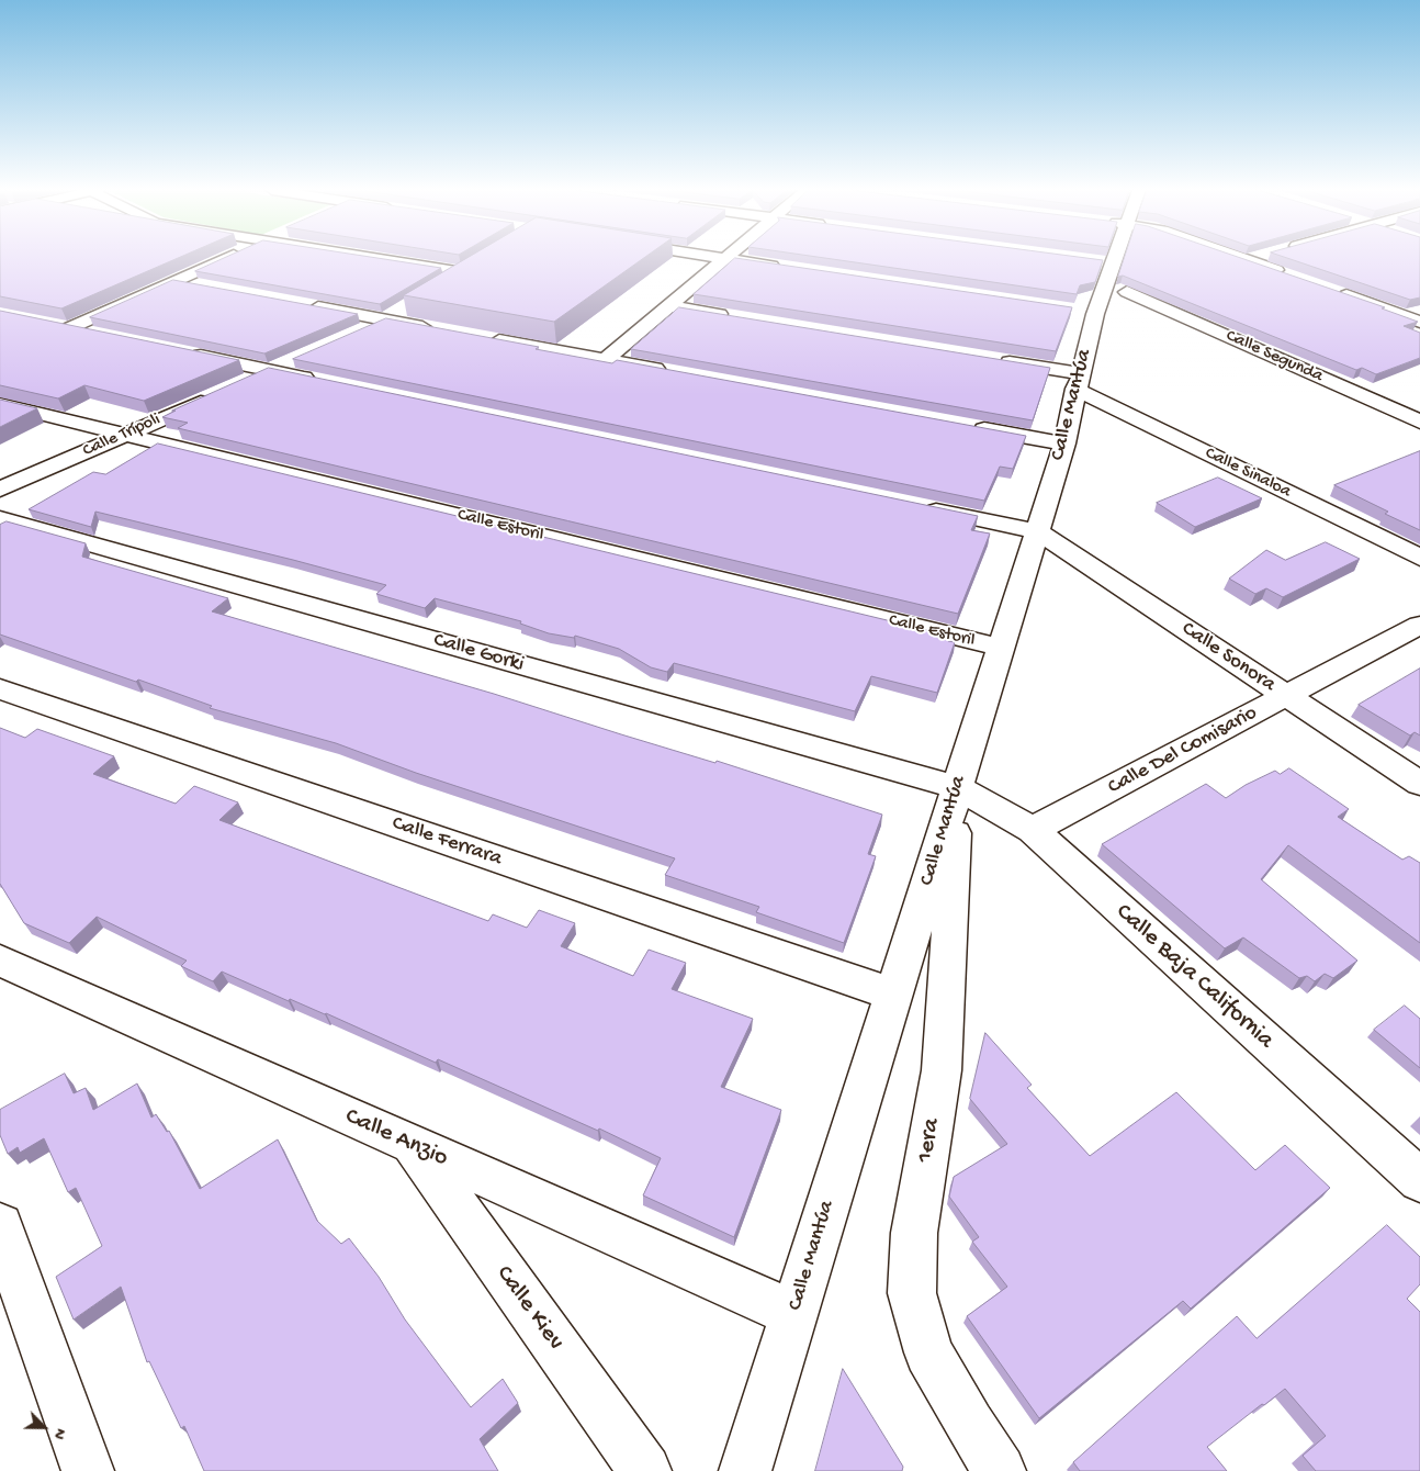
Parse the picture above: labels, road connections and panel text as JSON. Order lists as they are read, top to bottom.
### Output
{
  "streets": {
    "street": [
      "Calle Segunda",
      "Calle Mantúa",
      "Calle Trípoli",
      "Calle Sinaloa",
      "Calle Estoril",
      "Calle Gorki",
      "Calle Sonora",
      "Calle Del Comisario",
      "Calle Ferrara",
      "Calle Baja California",
      "Calle Anzio",
      "1era",
      "Calle Kiev"
    ]
  },
  "crossings": [
    ["Calle Mantúa", "Calle Sinaloa"],
    ["Calle Mantúa", "Calle Estoril"],
    ["Calle Mantúa", "Calle Gorki"],
    ["Calle Mantúa", "Calle Sonora"],
    ["Calle Mantúa", "Calle Ferrara"],
    ["Calle Mantúa", "Calle Baja California"],
    ["Calle Mantúa", "Calle Anzio"],
    ["Calle Mantúa", "1era"],
    ["Calle Trípoli", "Calle Estoril"],
    ["Calle Gorki", "Calle Baja California"],
    ["Calle Gorki", "1era"],
    ["Calle Sonora", "Calle Del Comisario"],
    ["Calle Del Comisario", "Calle Baja California"],
    ["Calle Baja California", "1era"],
    ["Calle Anzio", "Calle Kiev"]
  ],
  "north": "bottom right"
}
